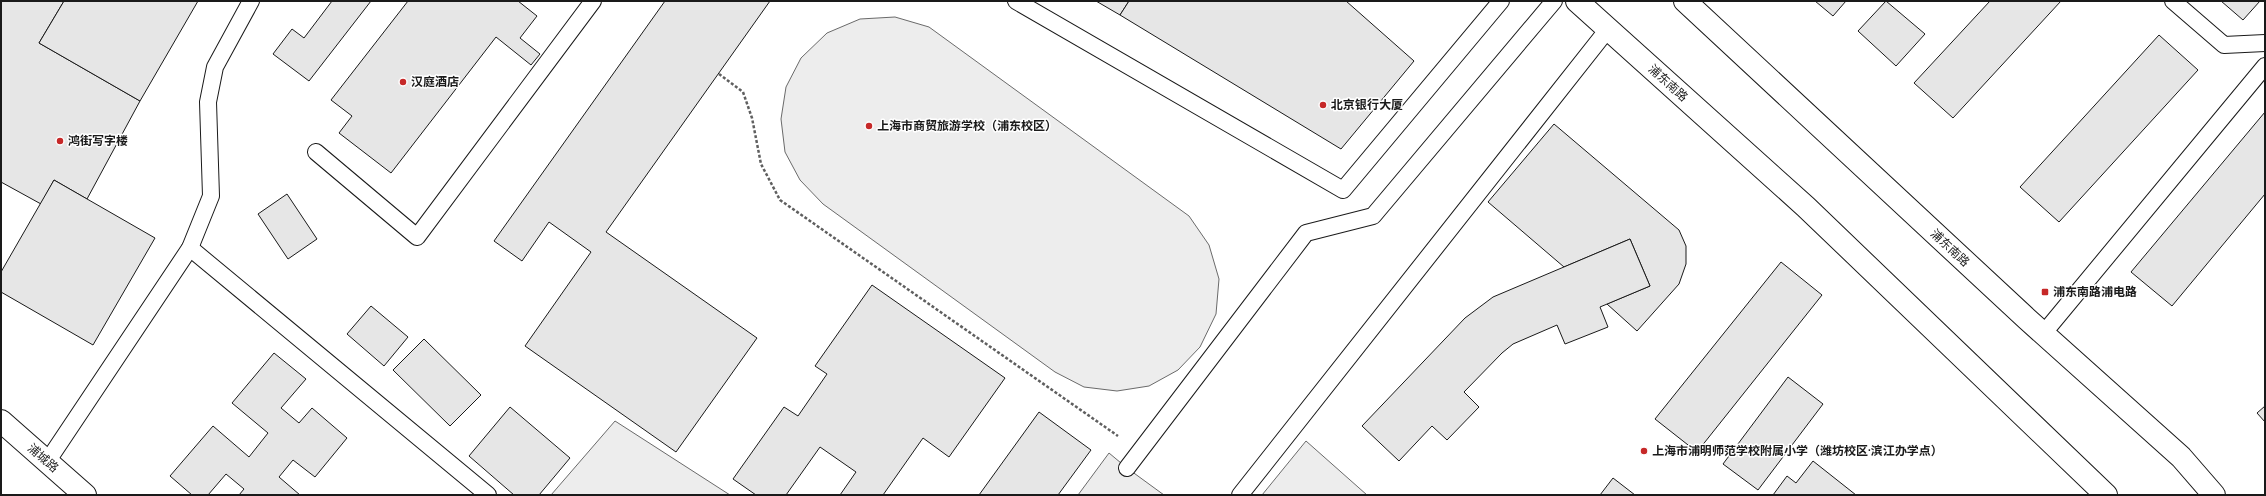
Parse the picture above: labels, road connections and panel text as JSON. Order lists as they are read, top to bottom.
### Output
{
  "streets": {
    "main road": ["浦东南路", "浦城路"]
  },
  "places": {
    "other": [
      "汉庭酒店",
      "北京银行大厦",
      "上海市商贸旅游学校（浦东校区）",
      "鸿街写字楼",
      "上海市浦明师范学校附属小学（潍坊校区·滨江办学点）"
    ],
    "transit": ["浦东南路浦电路"]
  }
}
